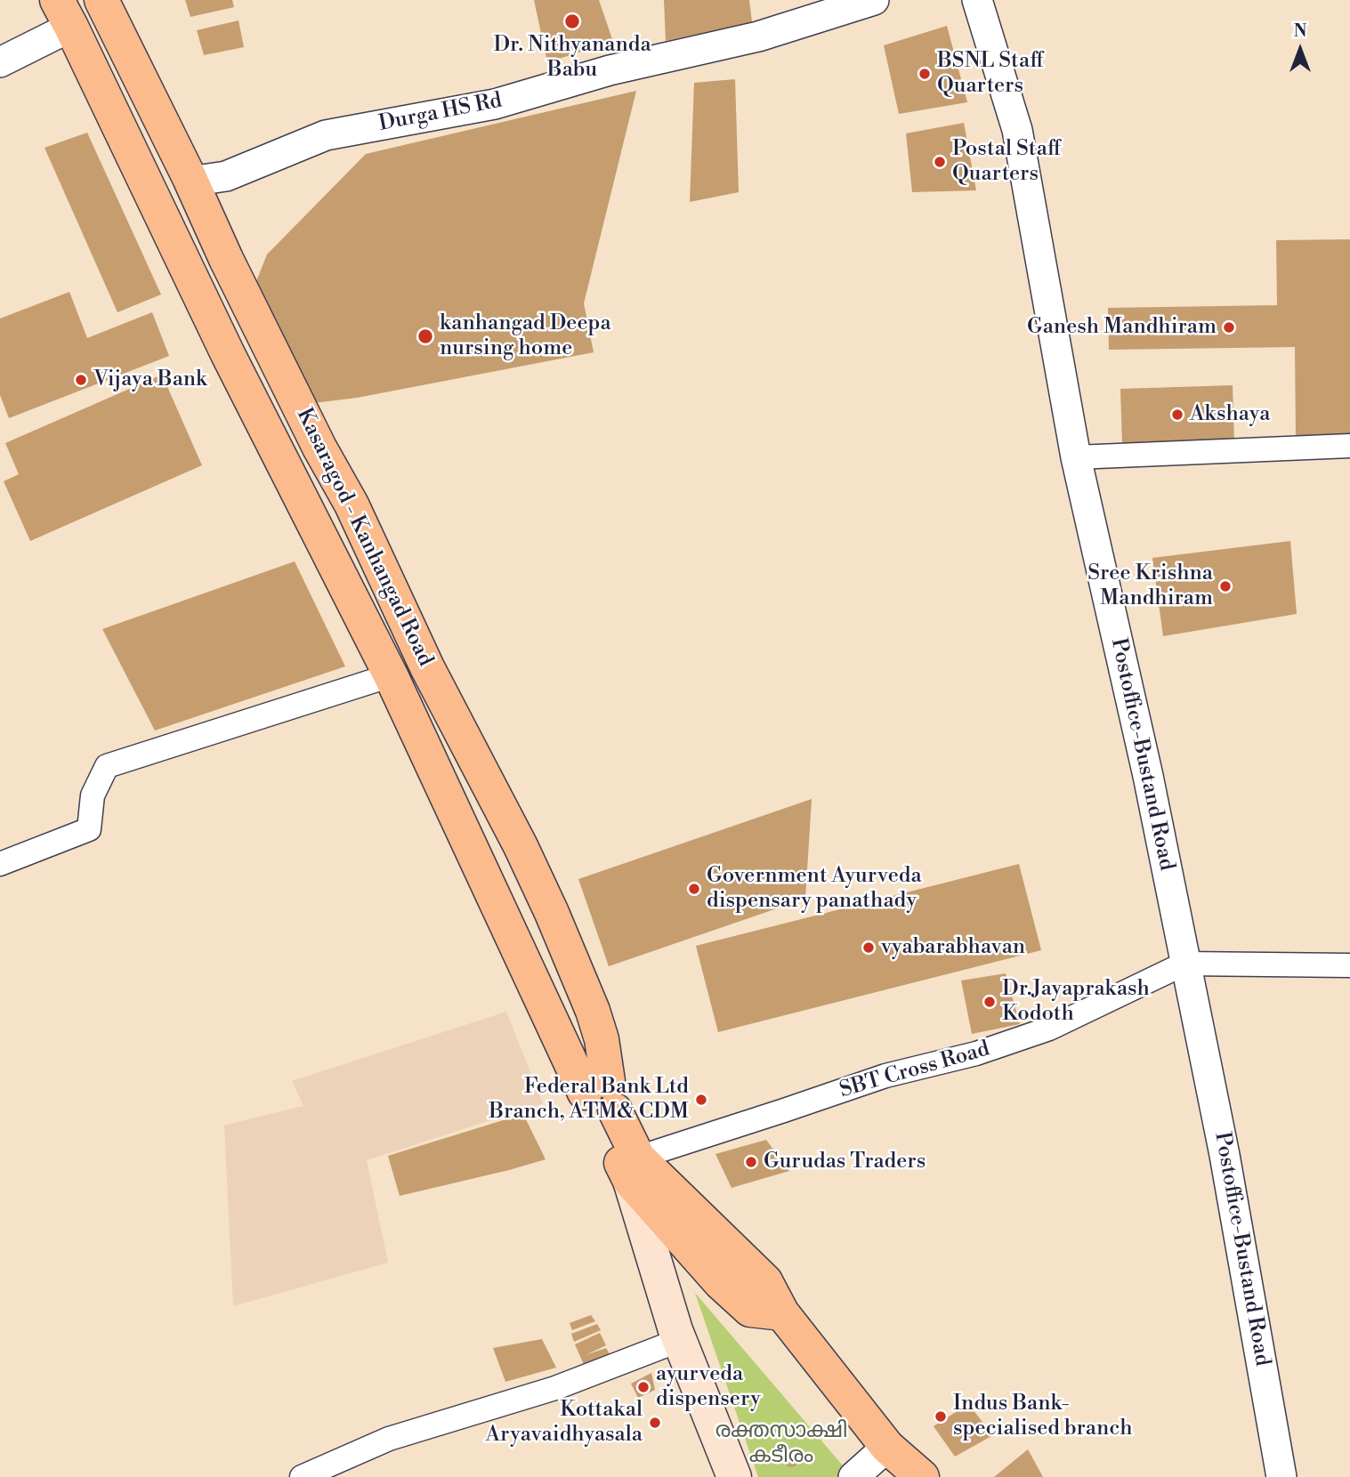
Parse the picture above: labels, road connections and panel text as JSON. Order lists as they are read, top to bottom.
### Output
{
  "streets": {
    "main road": ["Kasaragod - Kanhangad Road"],
    "street": ["Durga HS Rd", "Postoffice-Bustand Road", "SBT Cross Road"]
  },
  "crossings": [
    ["Durga HS Rd", "Kasaragod - Kanhangad Road"],
    ["Kasaragod - Kanhangad Road", "SBT Cross Road"],
    ["Postoffice-Bustand Road", "SBT Cross Road"]
  ],
  "parks": ["രക്തസാക്ഷി കടീരം"],
  "places": [
    "Dr. Nithyananda Babu",
    "BSNL Staff Quarters",
    "Postal Staff Quarters",
    "Ganesh Mandhiram",
    "kanhangad Deepa nursing home",
    "Vijaya Bank",
    "Akshaya",
    "Sree Krishna Mandhiram",
    "Government Ayurveda dispensary panathady",
    "vyabarabhavan",
    "Dr.Jayaprakash Kodoth",
    "Federal Bank Ltd Branch, ATM& CDM",
    "Gurudas Traders",
    "ayurveda dispensery",
    "Indus Bank- specialised branch",
    "Kottakal Aryavaidhyasala"
  ],
  "north": "top"
}
